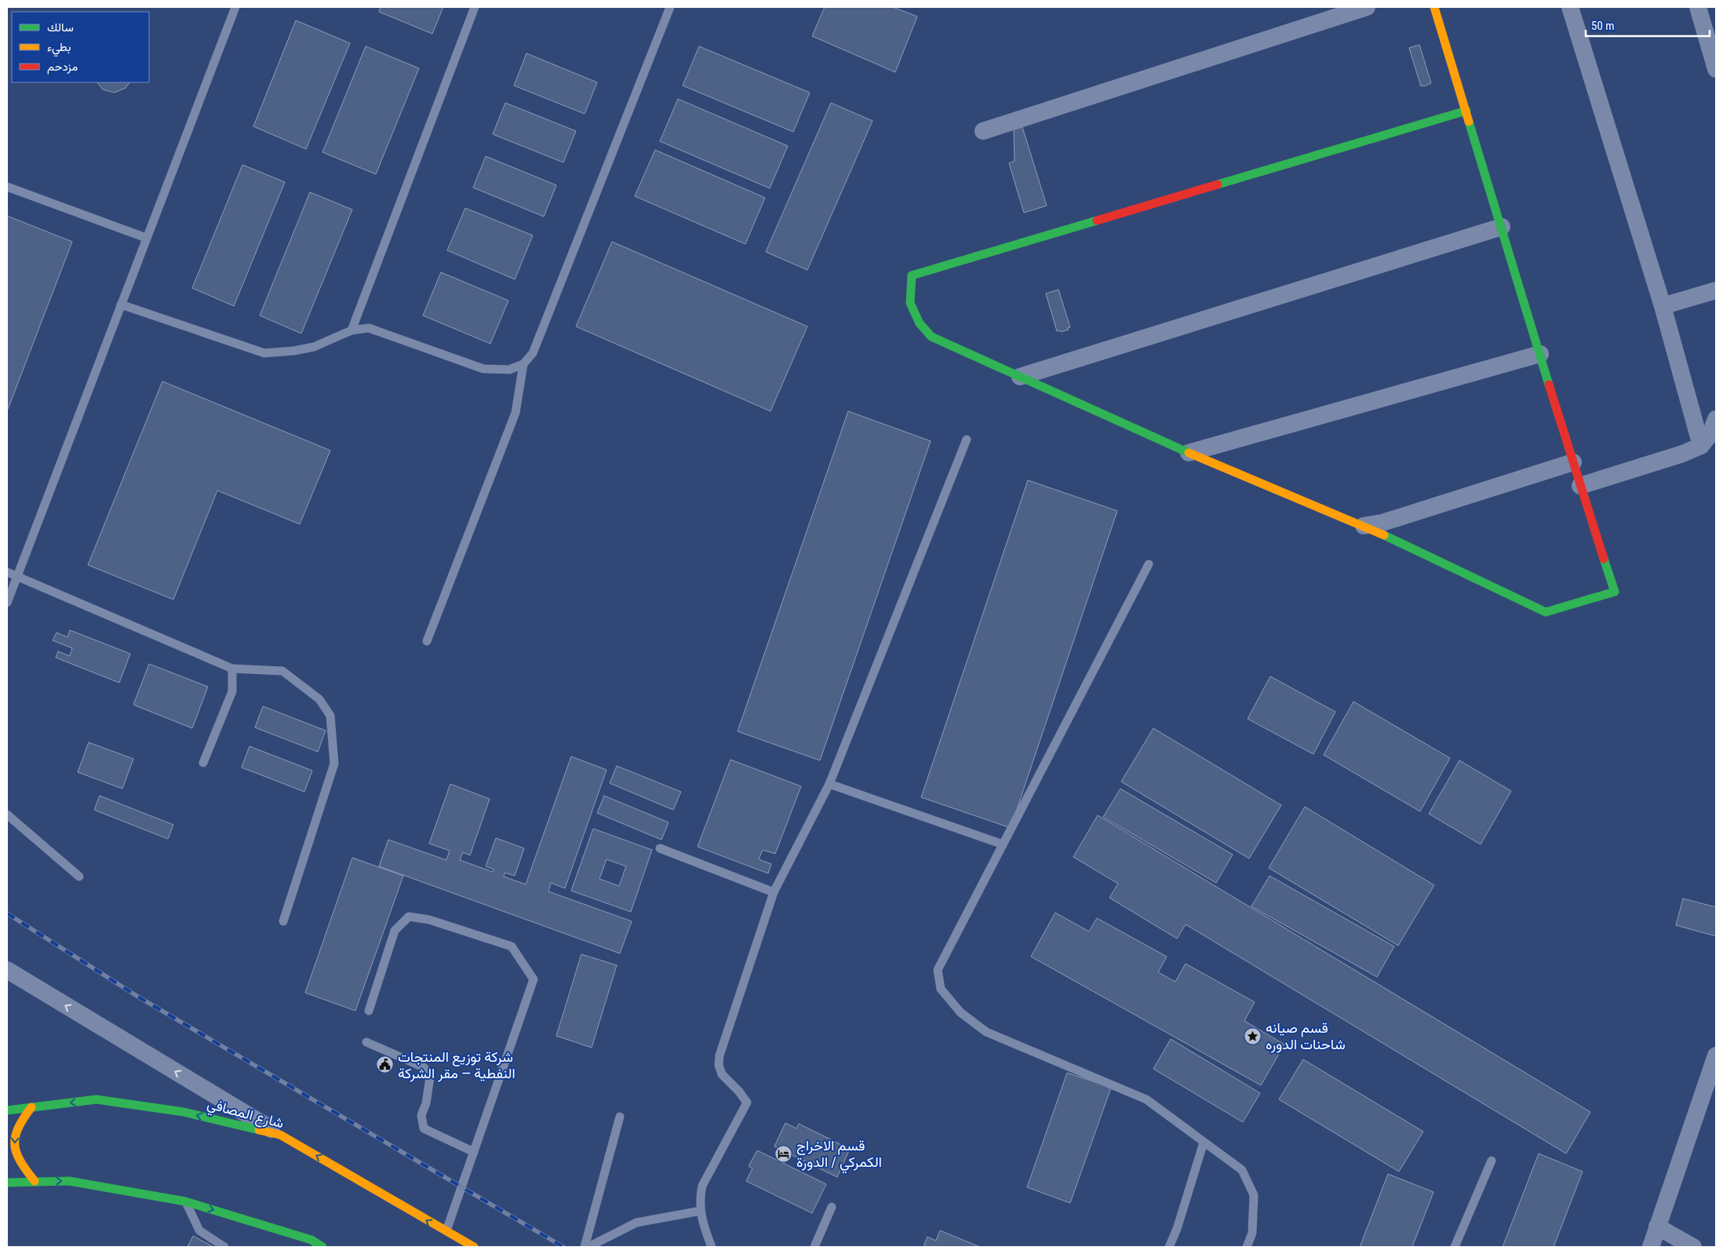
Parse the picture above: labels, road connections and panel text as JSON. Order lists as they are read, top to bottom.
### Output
{
  "streets": {
    "street": ["شارع المصافي"]
  },
  "places": {
    "place": ["قسم صيانه شاحنات الدوره"],
    "public building": ["شركة توزيع المنتجات النفطية — مقر الشركة"],
    "hotel": ["قسم الاخراج الكمركي / الدورة"]
  },
  "legend": ["سالك", "بطيء", "مزدحم"],
  "scale_bar": "50 m"
}
